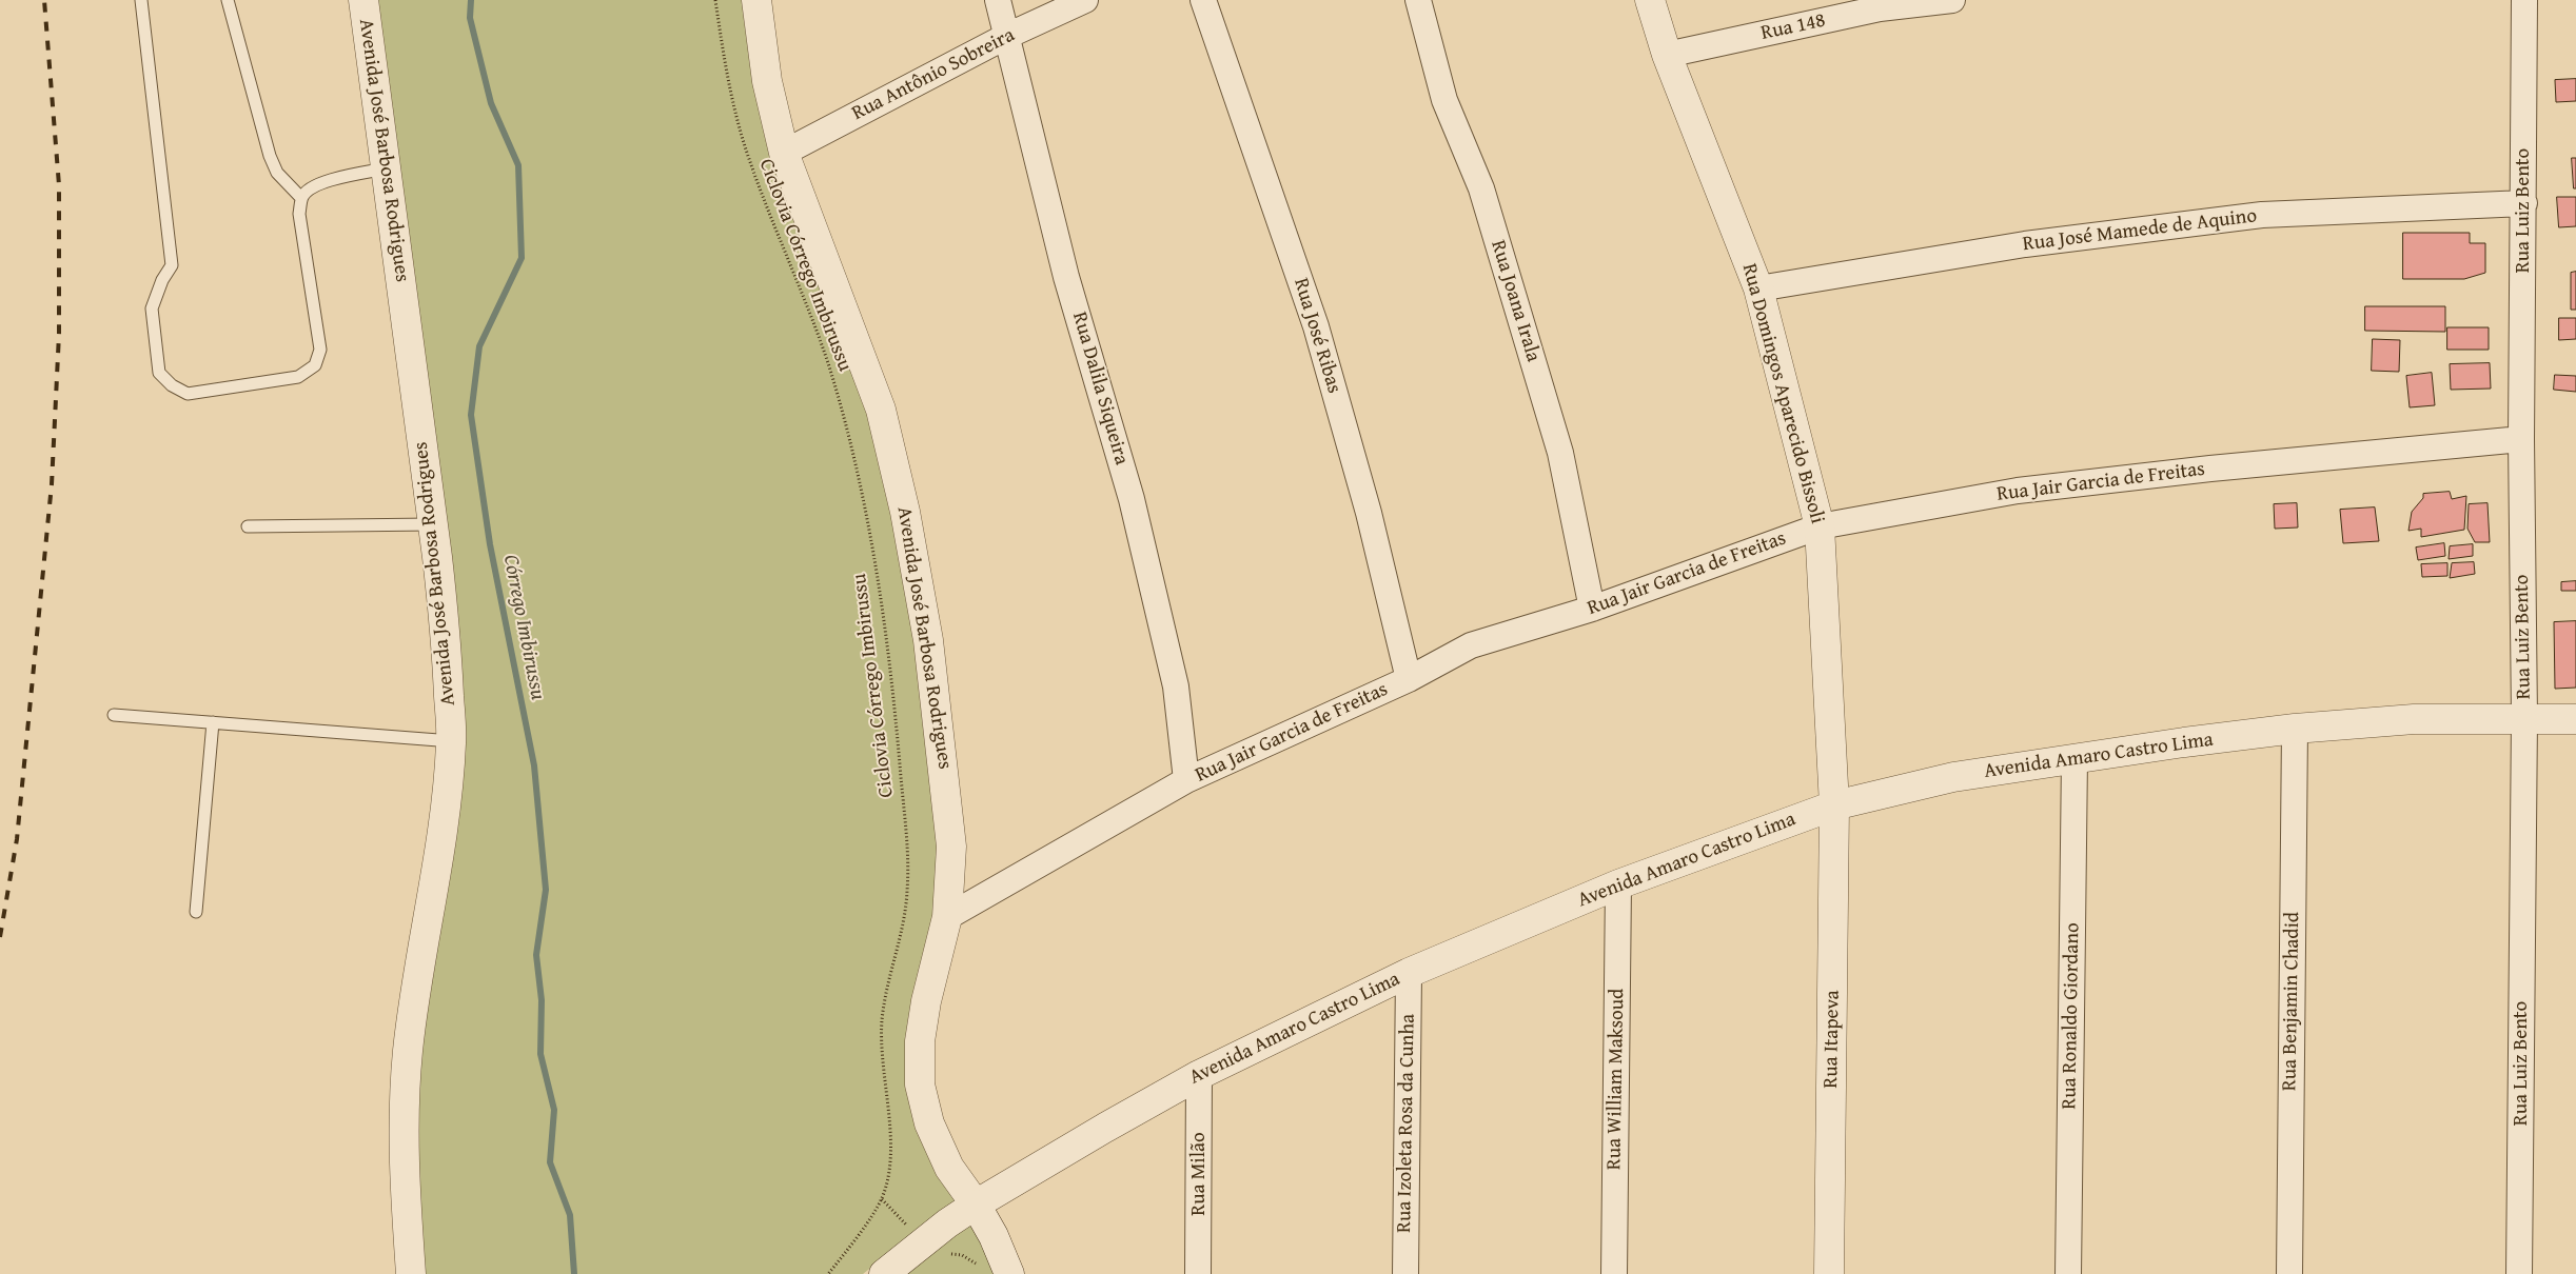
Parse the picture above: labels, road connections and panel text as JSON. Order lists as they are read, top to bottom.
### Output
{
  "streets": {
    "street": [
      "Rua 148",
      "Rua Antônio Sobreira",
      "Avenida José Barbosa Rodrigues",
      "Rua Luiz Bento",
      "Rua José Mamede de Aquino",
      "Rua Joana Irala",
      "Rua José Ribas",
      "Rua Dalila Siqueira",
      "Rua Domingos Aparecido Bissoli",
      "Rua Jair Garcia de Freitas",
      "Avenida Amaro Castro Lima",
      "Rua Benjamin Chadid",
      "Rua Ronaldo Giordano",
      "Rua Itapeva",
      "Rua William Maksoud",
      "Rua Izoleta Rosa da Cunha",
      "Rua Milão"
    ],
    "path": ["Ciclovia Córrego Imbirussu"]
  },
  "crossings": [
    ["Rua 148", "Rua Domingos Aparecido Bissoli"],
    ["Rua Antônio Sobreira", "Avenida José Barbosa Rodrigues"],
    ["Rua Antônio Sobreira", "Rua Dalila Siqueira"],
    ["Avenida José Barbosa Rodrigues", "Rua Jair Garcia de Freitas"],
    ["Avenida José Barbosa Rodrigues", "Avenida Amaro Castro Lima"],
    ["Rua Luiz Bento", "Rua José Mamede de Aquino"],
    ["Rua Luiz Bento", "Rua Jair Garcia de Freitas"],
    ["Rua Luiz Bento", "Avenida Amaro Castro Lima"],
    ["Rua José Mamede de Aquino", "Rua Domingos Aparecido Bissoli"],
    ["Rua Joana Irala", "Rua Jair Garcia de Freitas"],
    ["Rua José Ribas", "Rua Jair Garcia de Freitas"],
    ["Rua Dalila Siqueira", "Rua Jair Garcia de Freitas"],
    ["Rua Domingos Aparecido Bissoli", "Rua Jair Garcia de Freitas"],
    ["Rua Domingos Aparecido Bissoli", "Avenida Amaro Castro Lima"],
    ["Rua Domingos Aparecido Bissoli", "Rua Itapeva"],
    ["Avenida Amaro Castro Lima", "Rua Benjamin Chadid"],
    ["Avenida Amaro Castro Lima", "Rua Ronaldo Giordano"],
    ["Avenida Amaro Castro Lima", "Rua Itapeva"],
    ["Avenida Amaro Castro Lima", "Rua William Maksoud"],
    ["Avenida Amaro Castro Lima", "Rua Izoleta Rosa da Cunha"],
    ["Avenida Amaro Castro Lima", "Rua Milão"]
  ],
  "water": ["Córrego Imbirussu"]
}
